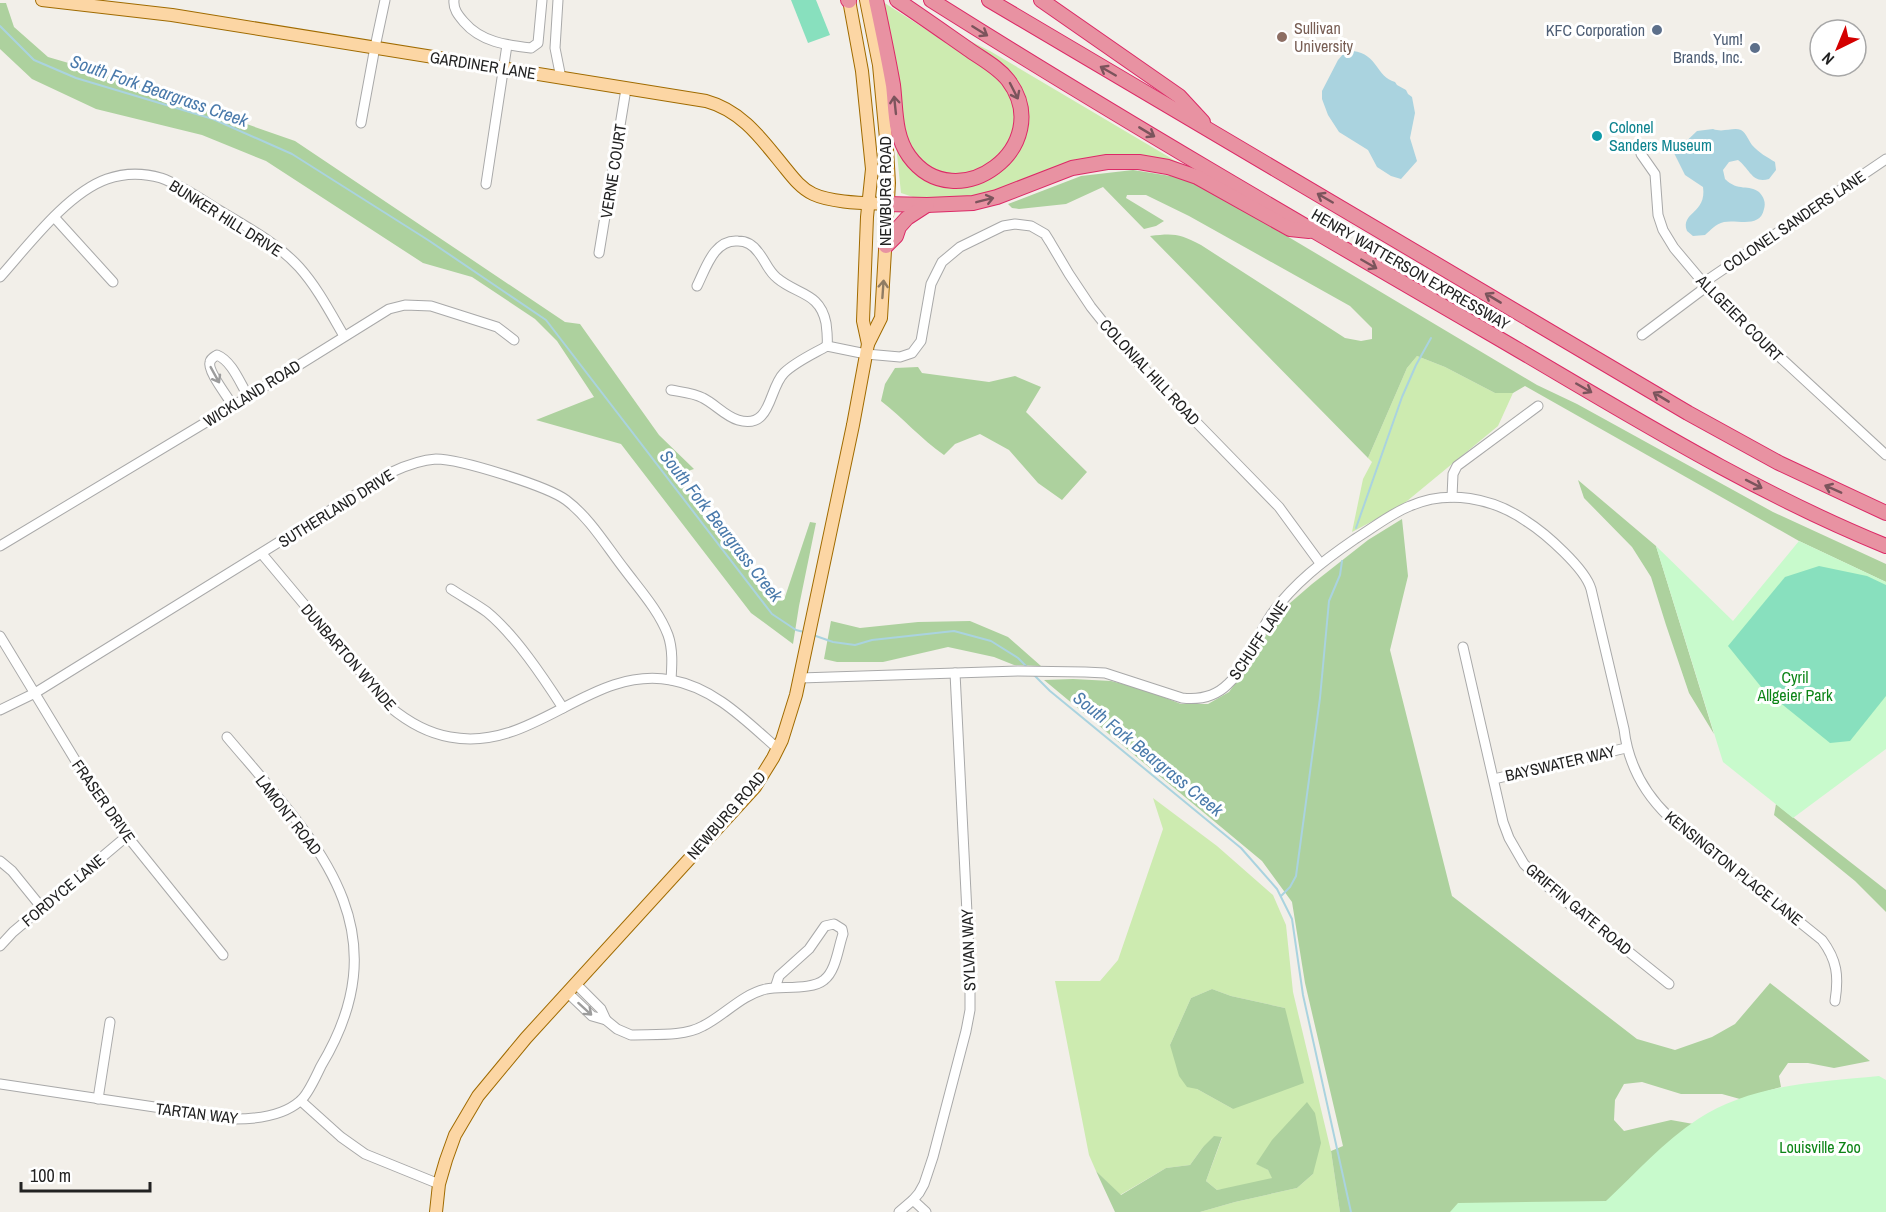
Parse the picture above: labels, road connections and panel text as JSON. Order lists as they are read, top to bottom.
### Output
{
  "streets": {
    "highway": ["HENRY WATTERSON EXPRESSWAY"],
    "main road": ["GARDINER LANE", "NEWBURG ROAD"],
    "street": [
      "VERNE COURT",
      "BUNKER HILL DRIVE",
      "COLONEL SANDERS LANE",
      "ALLGEIER COURT",
      "COLONIAL HILL ROAD",
      "WICKLAND ROAD",
      "SUTHERLAND DRIVE",
      "SCHUFF LANE",
      "DUNBARTON WYNDE",
      "BAYSWATER WAY",
      "FRASER DRIVE",
      "LAMONT ROAD",
      "KENSINGTON PLACE LANE",
      "FORDYCE LANE",
      "GRIFFIN GATE ROAD",
      "SYLVAN WAY",
      "TARTAN WAY"
    ]
  },
  "crossings": [
    ["GARDINER LANE", "VERNE COURT"],
    ["GARDINER LANE", "NEWBURG ROAD"],
    ["NEWBURG ROAD", "COLONIAL HILL ROAD"],
    ["NEWBURG ROAD", "SCHUFF LANE"],
    ["NEWBURG ROAD", "DUNBARTON WYNDE"],
    ["BUNKER HILL DRIVE", "WICKLAND ROAD"],
    ["COLONEL SANDERS LANE", "ALLGEIER COURT"],
    ["COLONIAL HILL ROAD", "SCHUFF LANE"],
    ["SUTHERLAND DRIVE", "DUNBARTON WYNDE"],
    ["SUTHERLAND DRIVE", "FRASER DRIVE"],
    ["SCHUFF LANE", "KENSINGTON PLACE LANE"],
    ["SCHUFF LANE", "SYLVAN WAY"],
    ["BAYSWATER WAY", "KENSINGTON PLACE LANE"],
    ["BAYSWATER WAY", "GRIFFIN GATE ROAD"],
    ["FRASER DRIVE", "FORDYCE LANE"],
    ["LAMONT ROAD", "TARTAN WAY"]
  ],
  "water": ["South Fork Beargrass Creek"],
  "parks": ["Cyril Allgeier Park", "Louisville Zoo"],
  "places": [
    "KFC Corporation",
    "Sullivan University",
    "Yum! Brands, Inc.",
    "Colonel Sanders Museum"
  ],
  "scale_bar": "100 m",
  "north": "bottom left"
}
